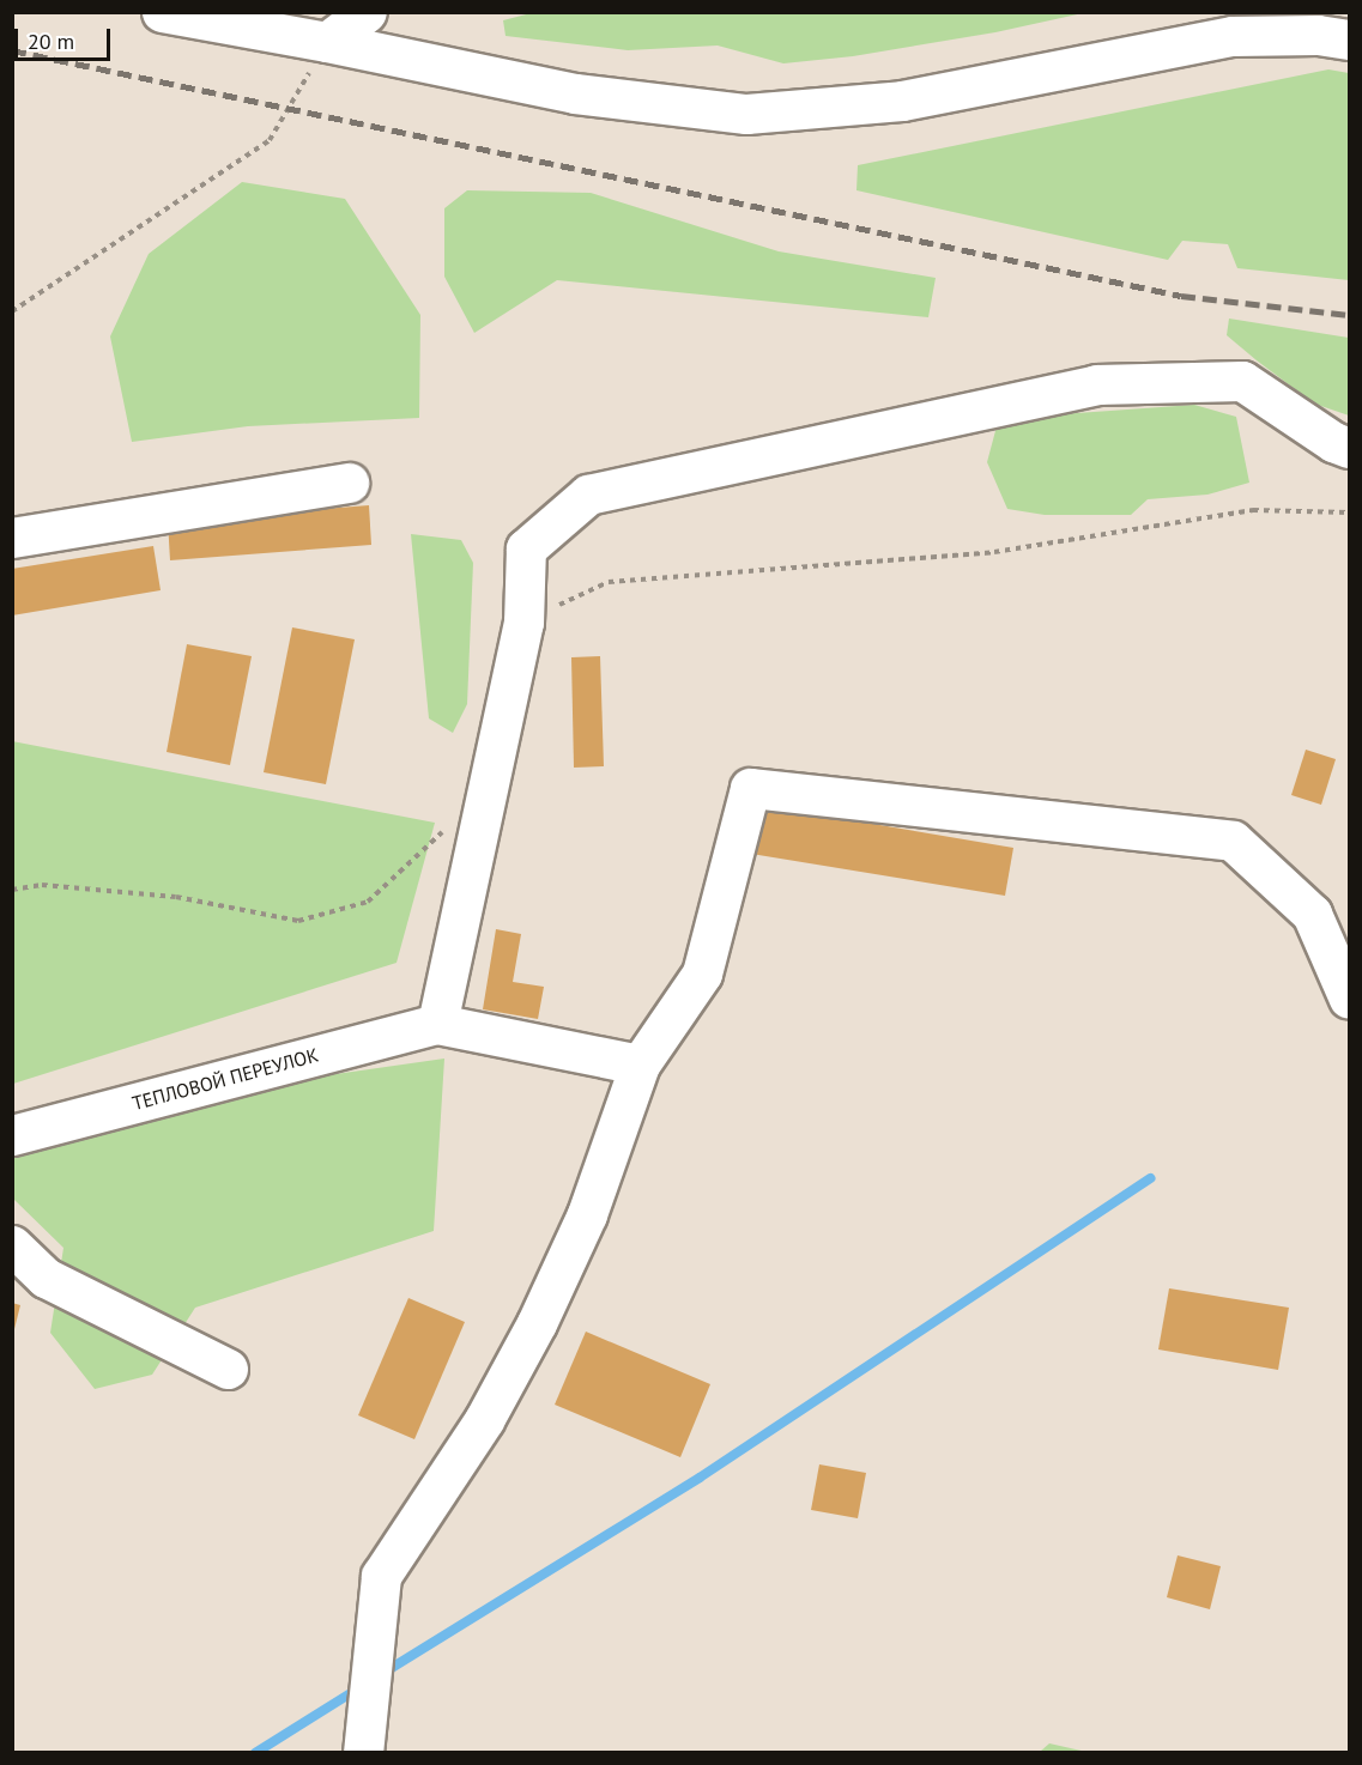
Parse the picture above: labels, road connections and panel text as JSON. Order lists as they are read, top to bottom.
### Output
{
  "streets": {
    "main road": ["ТЕПЛОВОЙ ПЕРЕУЛОК"]
  },
  "scale_bar": "20 m"
}
